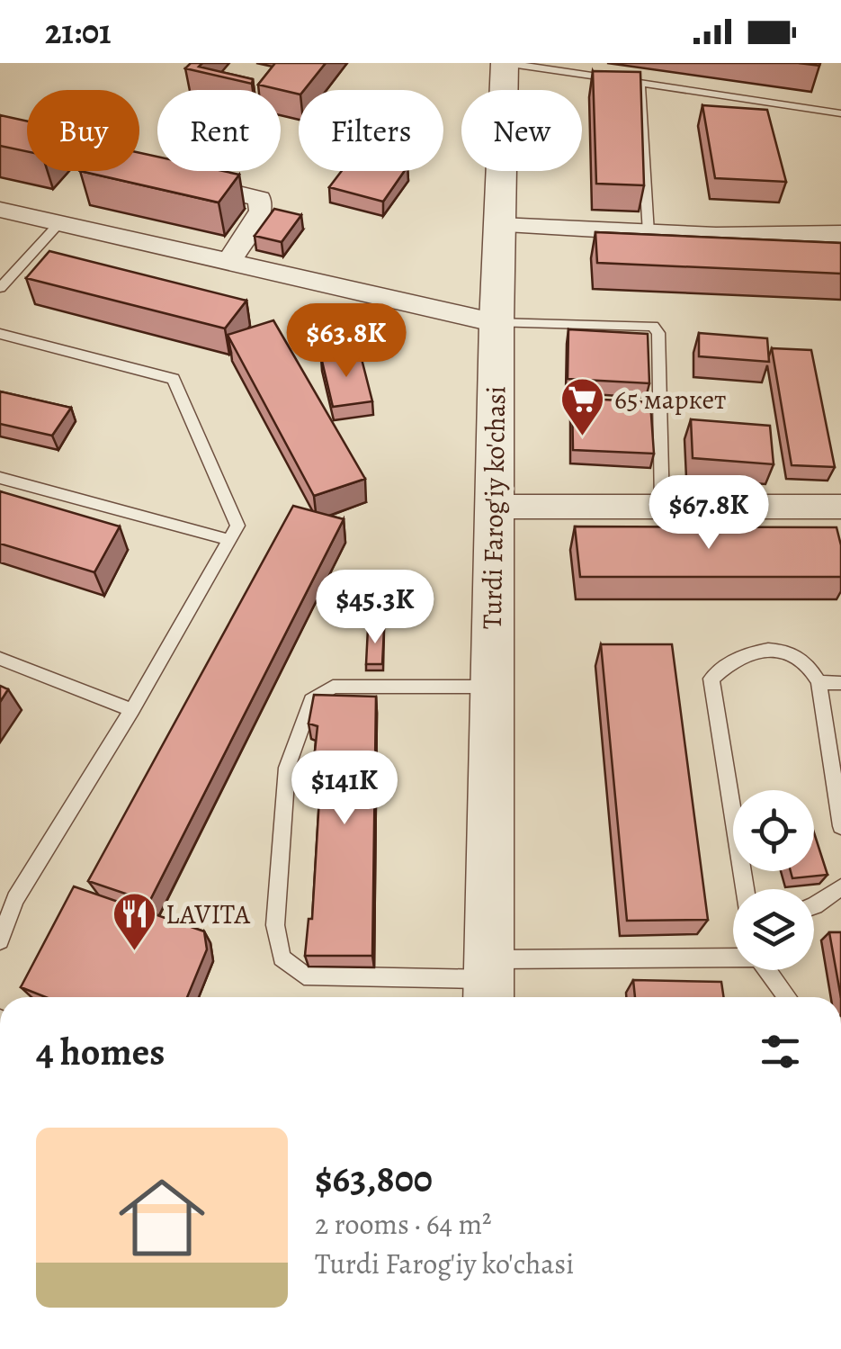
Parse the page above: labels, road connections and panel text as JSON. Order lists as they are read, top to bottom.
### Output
{
  "streets": {
    "street": ["Turdi Farog'iy ko'chasi"]
  },
  "places": {
    "supermarket": ["65 маркет"],
    "restaurant": ["LAVITA"]
  },
  "page": {
    "status": "21:01",
    "chip": [
      "Buy",
      "Rent",
      "Filters",
      "New"
    ],
    "price": [
      "$63.8K",
      "$67.8K",
      "$45.3K",
      "$141K"
    ],
    "heading": "4 homes",
    "list": [
      {
        "name": "$63,800",
        "note": "2 rooms · 64 m² · Turdi Farog'iy ko'chasi"
      }
    ]
  }
}
